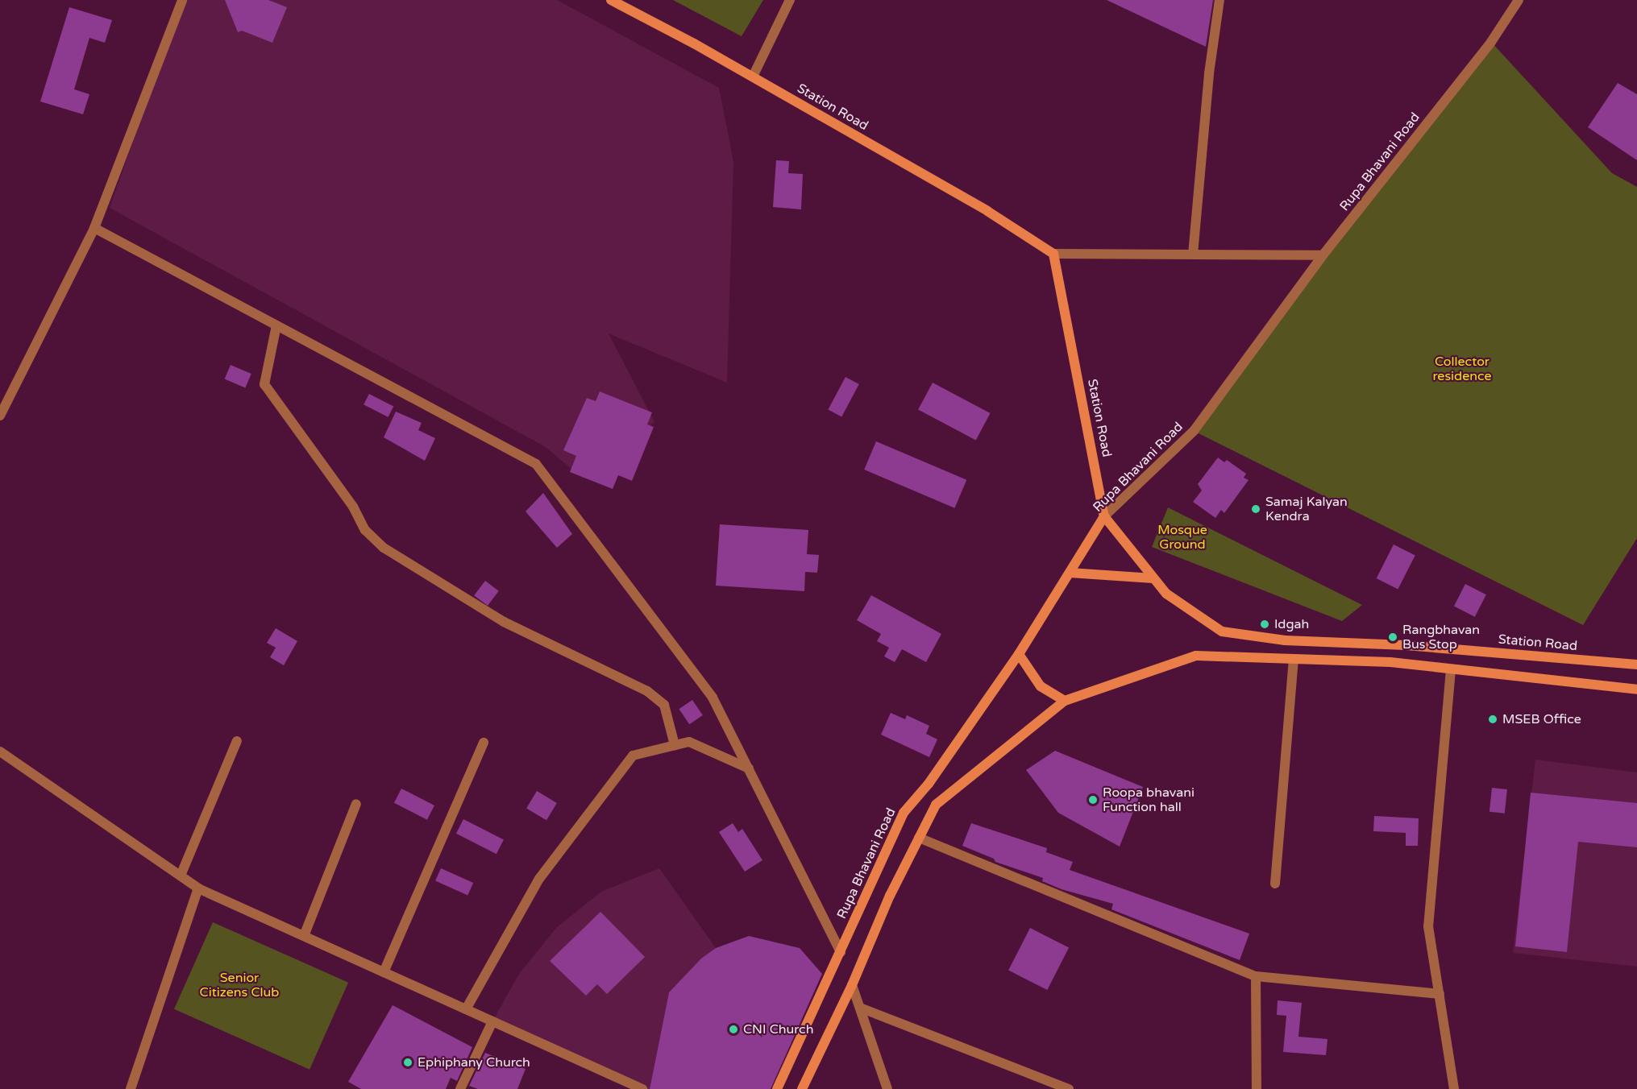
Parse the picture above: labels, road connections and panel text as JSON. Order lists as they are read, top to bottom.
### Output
{
  "streets": {
    "main road": ["Station Road", "Rupa Bhavani Road"]
  },
  "crossings": [
    ["Station Road", "Rupa Bhavani Road"]
  ],
  "parks": ["Collector residence", "Mosque Ground", "Senior Citizens Club"],
  "places": [
    "Samaj Kalyan Kendra",
    "Idgah",
    "Rangbhavan Bus Stop",
    "MSEB Office",
    "Roopa bhavani Function hall",
    "CNI Church",
    "Ephiphany Church"
  ]
}
